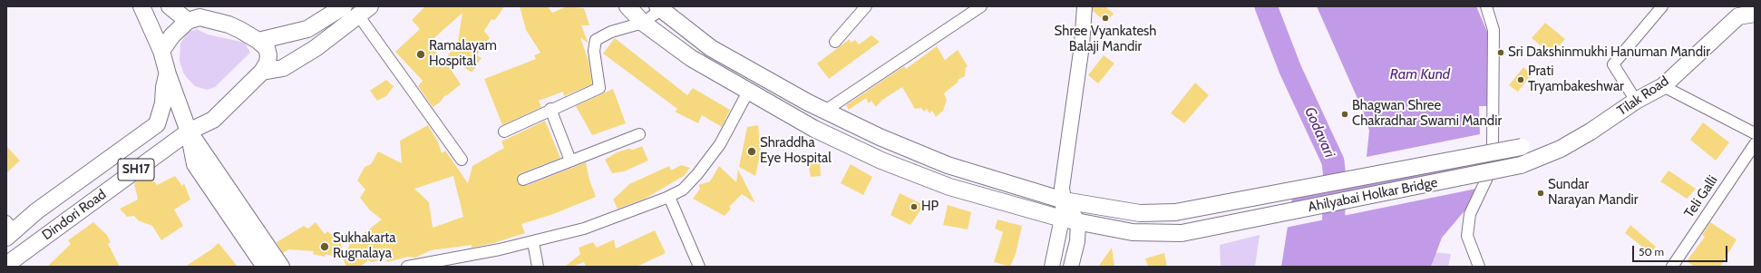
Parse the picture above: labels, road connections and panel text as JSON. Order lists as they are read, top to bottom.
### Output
{
  "streets": {
    "main road": [
      "Tilak Road",
      "SH17",
      "Ahilyabai Holkar Bridge",
      "Dindori Road"
    ],
    "street": ["Teli Galli"]
  },
  "crossings": [
    ["Tilak Road", "Ahilyabai Holkar Bridge"]
  ],
  "water": ["Ram Kund", "Godavari"],
  "places": [
    "Shree Vyankatesh Balaji Mandir",
    "Sri Dakshinmukhi Hanuman Mandir",
    "Ramalayam Hospital",
    "Prati Tryambakeshwar",
    "Bhagwan Shree Chakradhar Swami Mandir",
    "Shraddha Eye Hospital",
    "Sundar Narayan Mandir",
    "HP",
    "Sukhakarta Rugnalaya"
  ],
  "scale_bar": "50 m"
}
